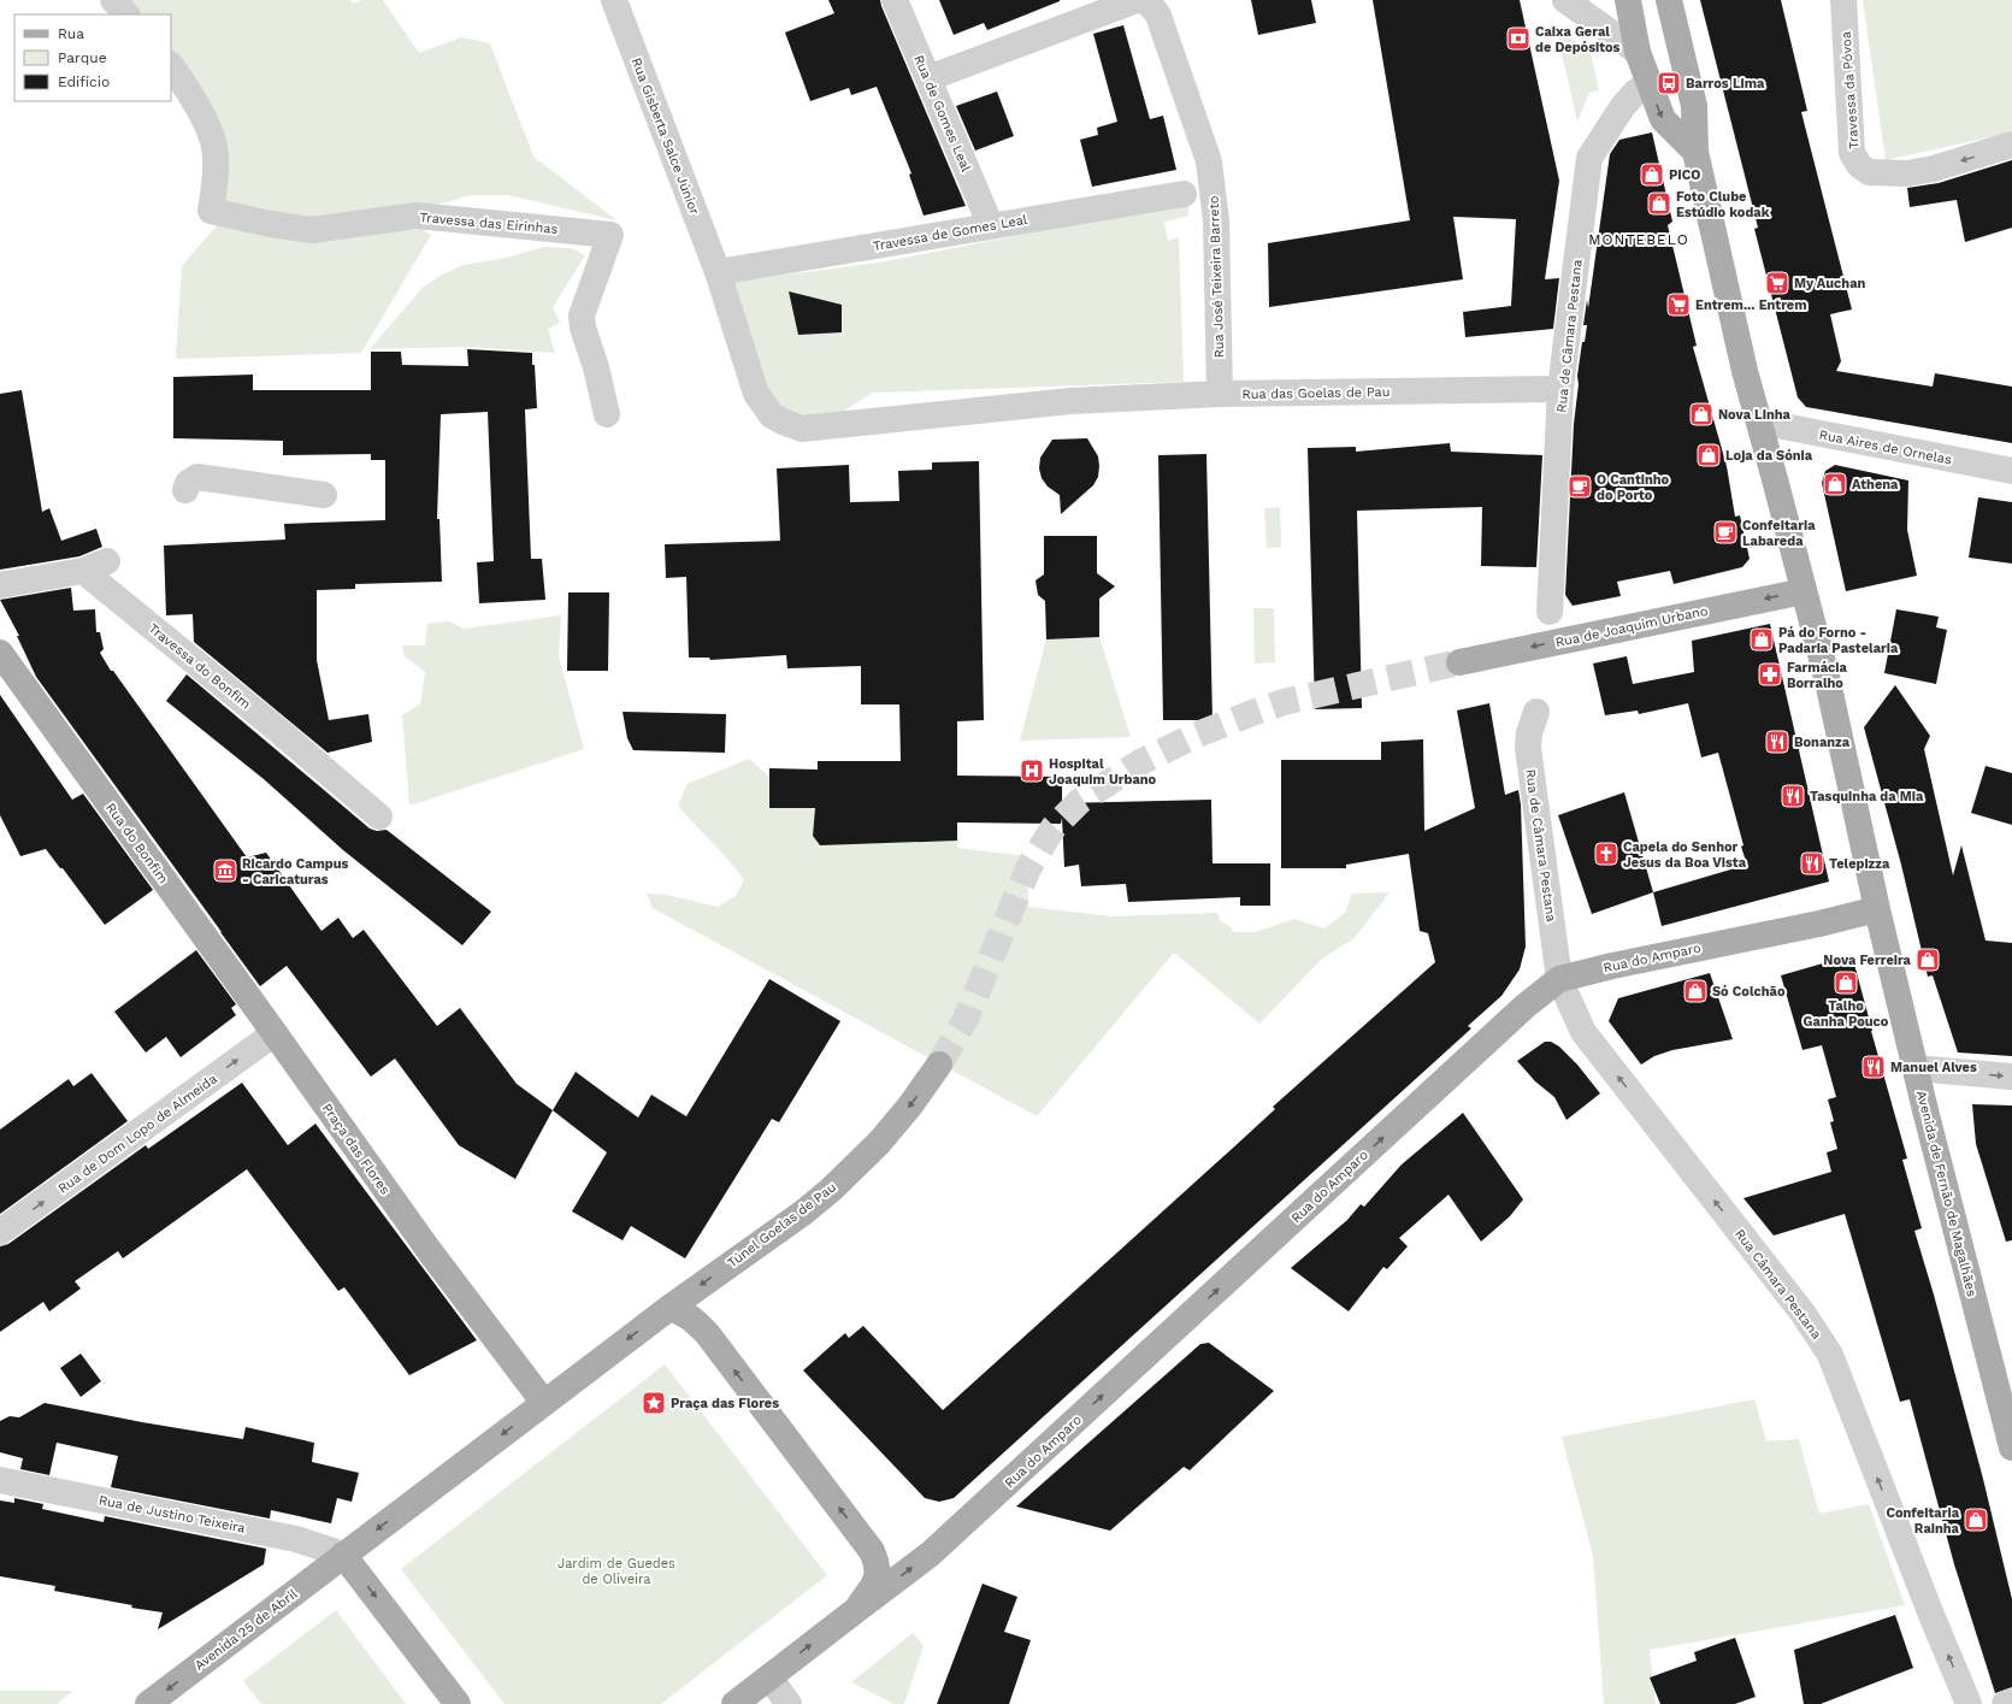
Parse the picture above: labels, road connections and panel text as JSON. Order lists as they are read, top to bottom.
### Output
{
  "streets": {
    "main road": [
      "Rua de Joaquim Urbano",
      "Rua do Bonfim",
      "Rua do Amparo",
      "Praça das Flores",
      "Avenida de Fernão de Magalhães",
      "Túnel Goelas de Pau",
      "Avenida 25 de Abril"
    ],
    "street": [
      "Travessa da Póvoa",
      "Rua de Gomes Leal",
      "Rua Gisberta Salce Júnior",
      "Travessa das Eirinhas",
      "Travessa de Gomes Leal",
      "Rua José Teixeira Barreto",
      "Rua de Câmara Pestana",
      "Rua das Goelas de Pau",
      "Rua Aires de Ornelas",
      "Travessa do Bonfim",
      "Rua de Dom Lopo de Almeida",
      "Rua Câmara Pestana",
      "Rua de Justino Teixeira"
    ]
  },
  "crossings": [
    ["Rua de Gomes Leal", "Travessa de Gomes Leal"],
    ["Rua de Gomes Leal", "Rua José Teixeira Barreto"],
    ["Rua Gisberta Salce Júnior", "Travessa de Gomes Leal"],
    ["Rua Gisberta Salce Júnior", "Rua das Goelas de Pau"],
    ["Rua José Teixeira Barreto", "Rua das Goelas de Pau"],
    ["Rua de Câmara Pestana", "Rua das Goelas de Pau"],
    ["Rua de Câmara Pestana", "Rua do Amparo"],
    ["Rua de Câmara Pestana", "Rua Câmara Pestana"],
    ["Rua Aires de Ornelas", "Avenida de Fernão de Magalhães"],
    ["Rua de Joaquim Urbano", "Avenida de Fernão de Magalhães"],
    ["Rua do Bonfim", "Rua de Dom Lopo de Almeida"],
    ["Rua do Bonfim", "Praça das Flores"],
    ["Rua do Amparo", "Avenida de Fernão de Magalhães"],
    ["Rua do Amparo", "Rua Câmara Pestana"],
    ["Rua de Dom Lopo de Almeida", "Praça das Flores"],
    ["Rua de Justino Teixeira", "Avenida 25 de Abril"]
  ],
  "one_way": [
    "Rua de Joaquim Urbano",
    "Rua do Amparo",
    "Rua de Dom Lopo de Almeida",
    "Túnel Goelas de Pau",
    "Rua Câmara Pestana",
    "Avenida 25 de Abril"
  ],
  "districts": ["MONTEBELO"],
  "parks": ["Jardim de Guedes de Oliveira"],
  "places": {
    "bank": ["Caixa Geral de Depósitos"],
    "bus stop": ["Barros Lima"],
    "shop": [
      "PICO",
      "Foto Clube Estúdio kodak",
      "Nova Linha",
      "Loja da Sónia",
      "Athena",
      "Pá do Forno - Padaria Pastelaria",
      "Nova Ferreira",
      "Talho Ganha Pouco",
      "Só Colchão",
      "Confeitaria Rainha"
    ],
    "supermarket": ["My Auchan", "Entrem... Entrem"],
    "cafe": ["O Cantinho do Porto", "Confeitaria Labareda"],
    "pharmacy": ["Farmácia Borralho"],
    "restaurant": [
      "Bonanza",
      "Tasquinha da Mia",
      "Telepizza",
      "Manuel Alves"
    ],
    "hospital": ["Hospital Joaquim Urbano"],
    "church": ["Capela do Senhor Jesus da Boa Vista"],
    "museum": ["Ricardo Campus - Caricaturas"],
    "place": ["Praça das Flores"]
  },
  "legend": ["Rua", "Parque", "Edifício"]
}
